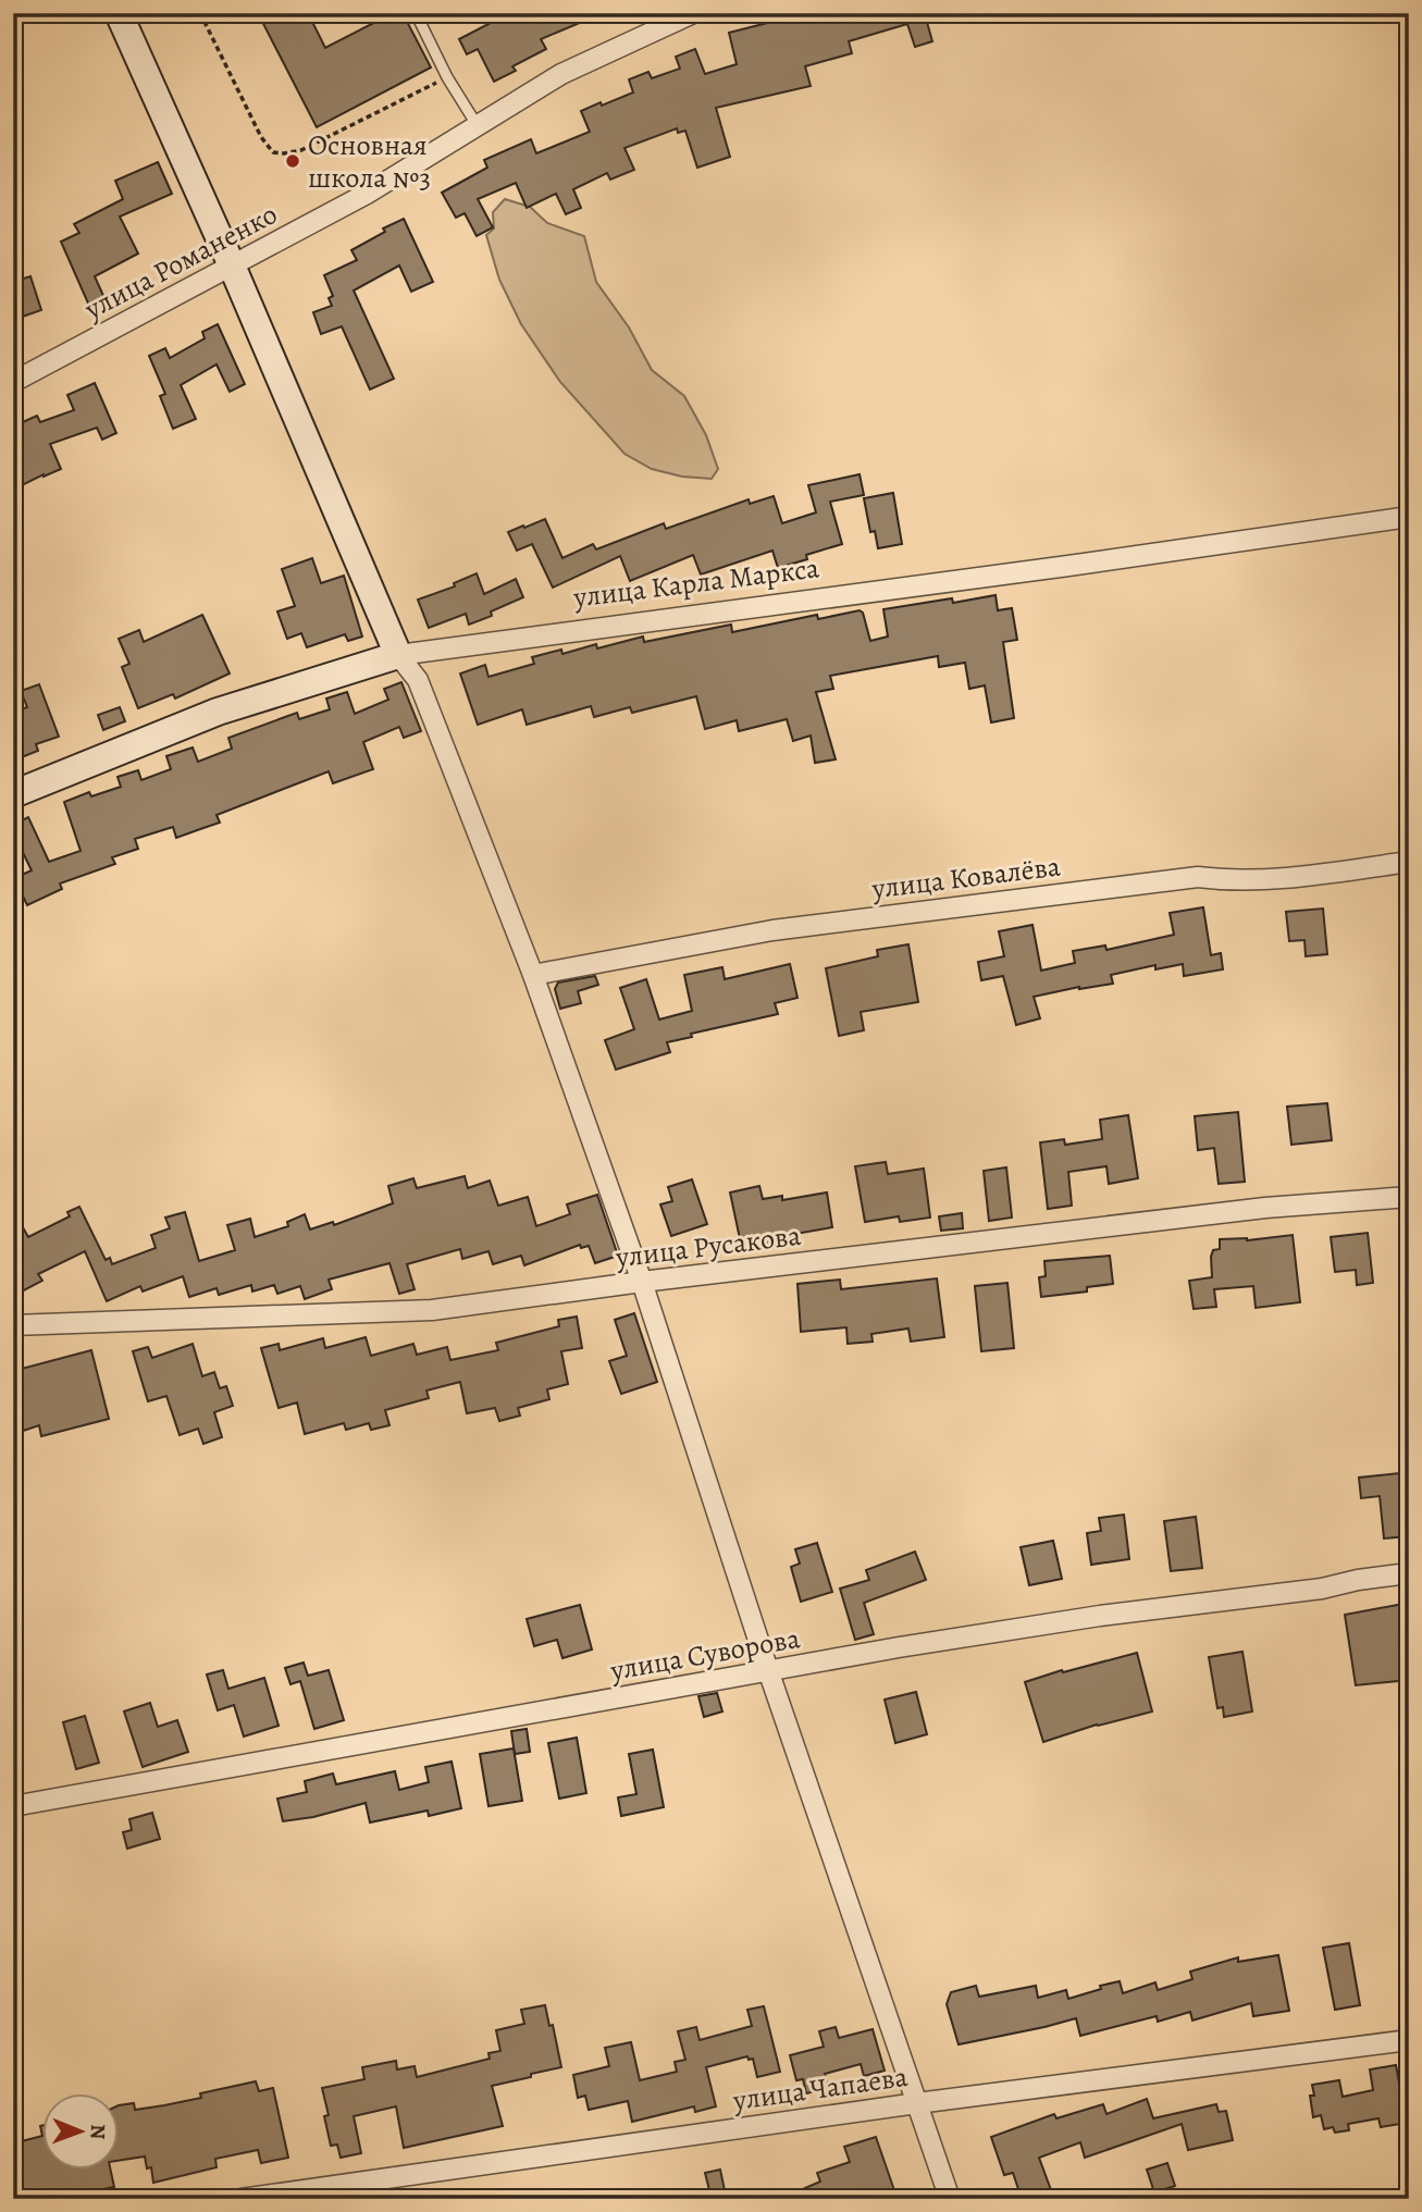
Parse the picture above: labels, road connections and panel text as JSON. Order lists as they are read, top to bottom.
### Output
{
  "streets": {
    "street": [
      "улица Романенко",
      "улица Карла Маркса",
      "улица Ковалёва",
      "улица Русакова",
      "улица Суворова",
      "улица Чапаева"
    ]
  },
  "places": ["Основная школа №3"],
  "north": "right"
}
